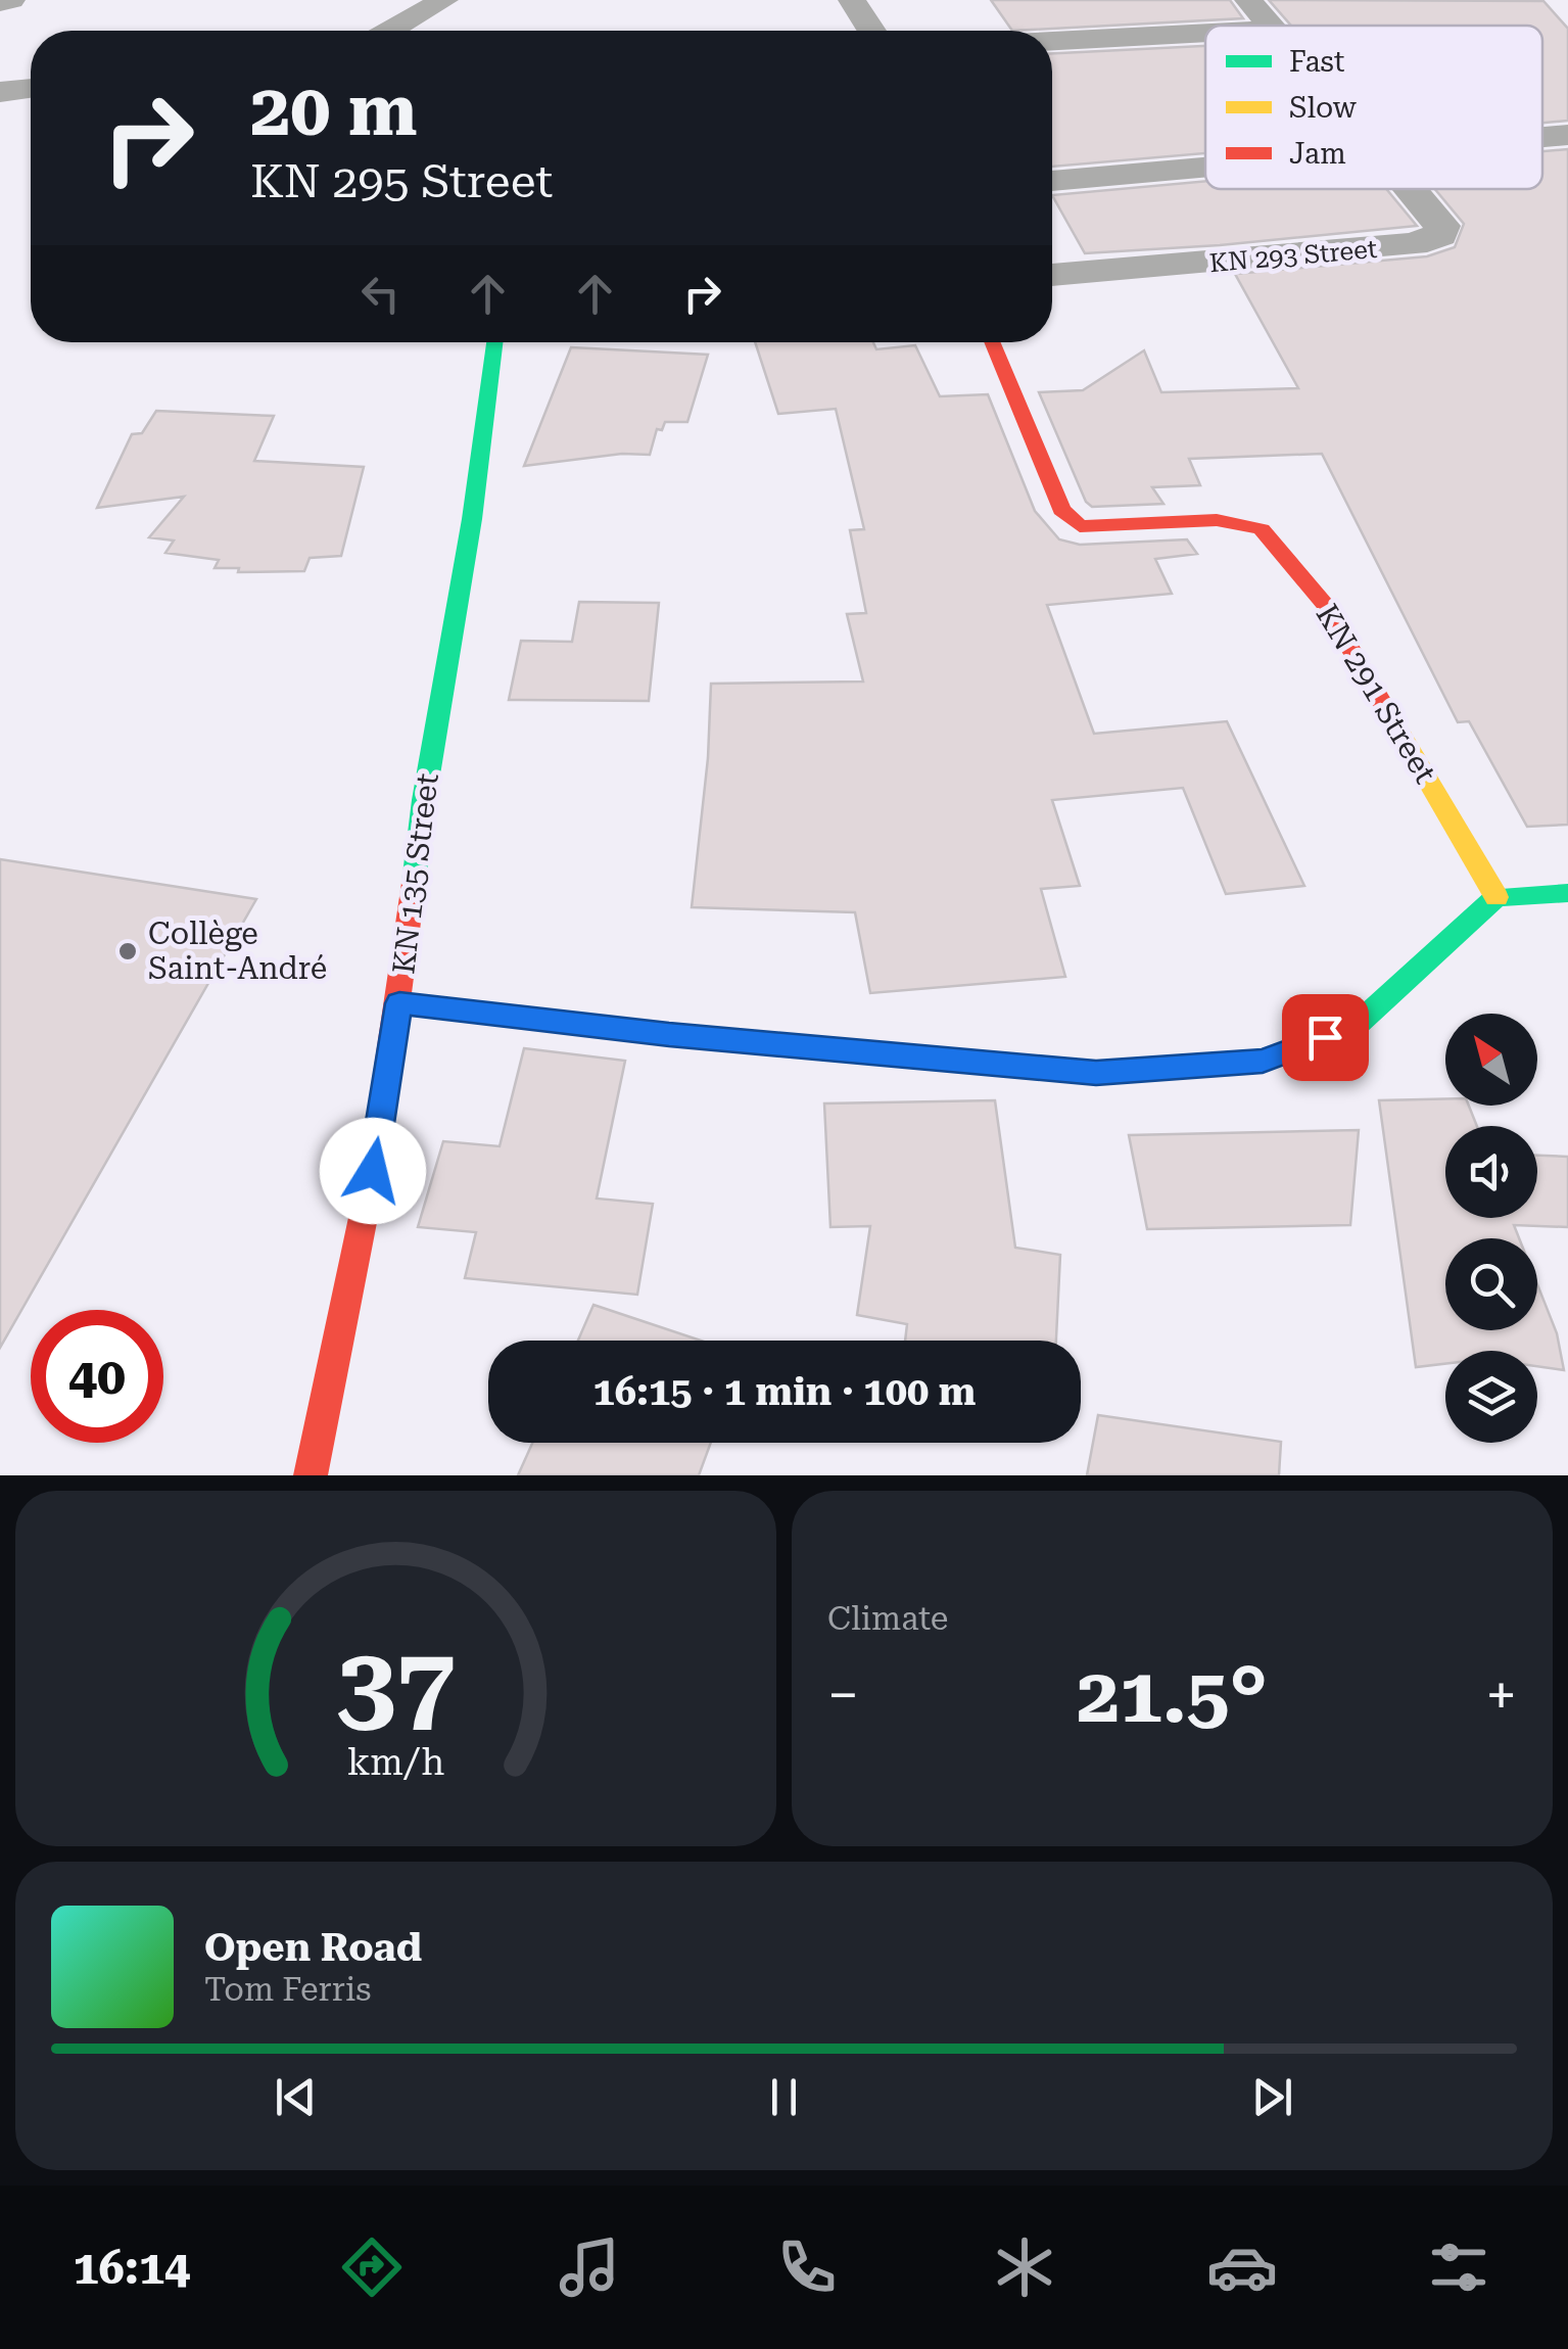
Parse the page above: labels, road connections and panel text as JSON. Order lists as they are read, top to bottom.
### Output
{
  "streets": {
    "street": ["KN 293 Street", "KN 291 Street", "KN 135 Street"]
  },
  "places": ["Collège Saint-André"],
  "legend": ["Fast", "Slow", "Jam"],
  "north": "top left",
  "page": {
    "turn": ["20 m", "KN 295 Street"],
    "limit": "40",
    "trip": "16:15 · 1 min · 100 m",
    "tile": "Climate",
    "heat": ["−", "21.5°", "+"],
    "song": ["Open Road", "Tom Ferris"],
    "tabs": "16:14",
    "gauge": ["37", "km/h"]
  }
}
